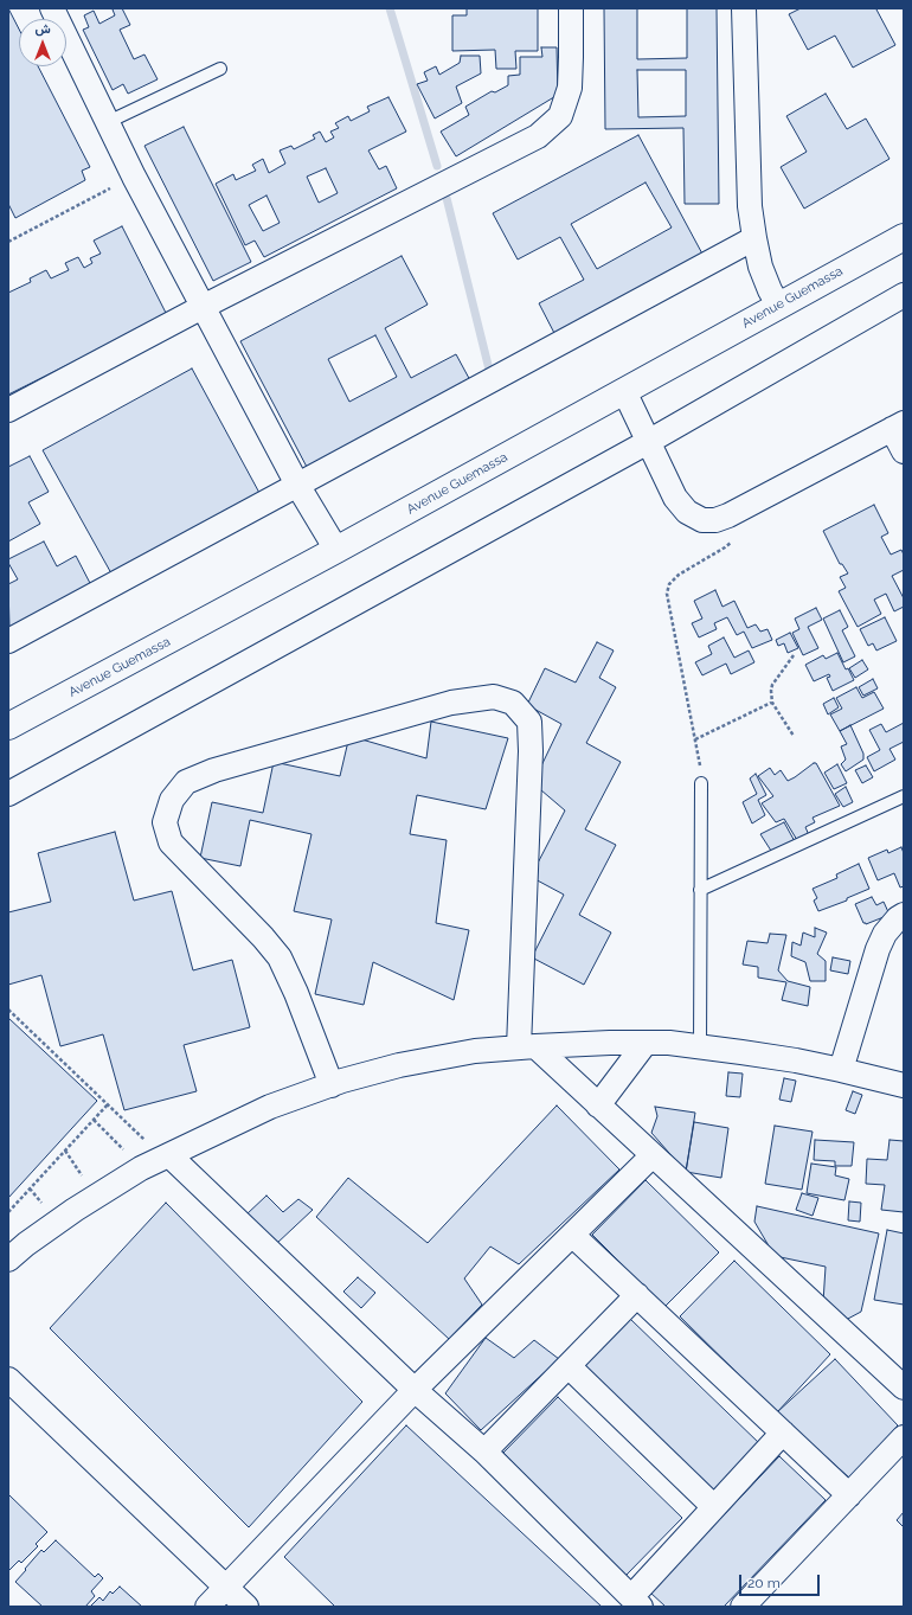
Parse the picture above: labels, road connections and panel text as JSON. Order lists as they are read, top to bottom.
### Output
{
  "streets": {
    "main road": ["Avenue Guemassa"]
  },
  "scale_bar": "20 m",
  "north": "top"
}
